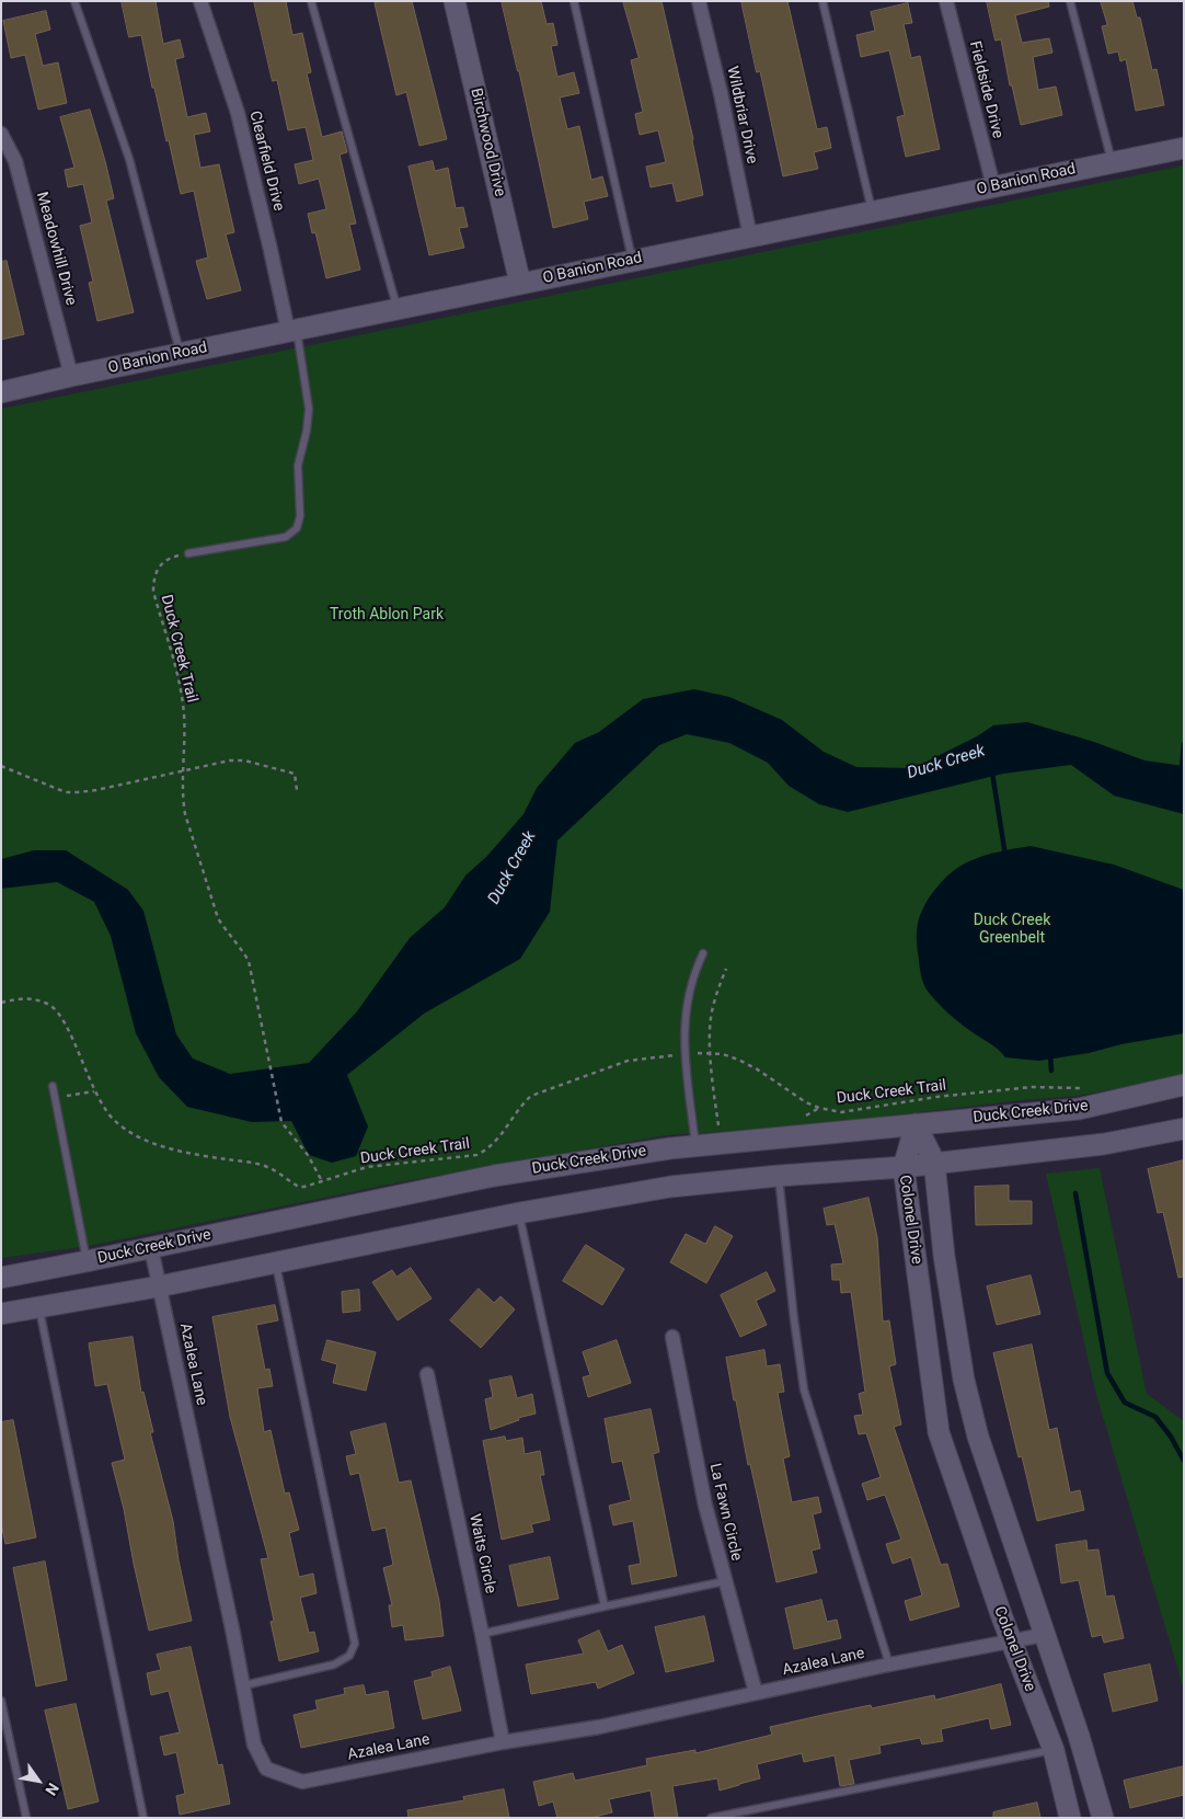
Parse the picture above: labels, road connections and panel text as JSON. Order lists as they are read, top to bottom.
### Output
{
  "streets": {
    "street": [
      "Fieldside Drive",
      "Wildbriar Drive",
      "Birchwood Drive",
      "Clearfield Drive",
      "O Banion Road",
      "Meadowhill Drive",
      "Duck Creek Drive",
      "Colonel Drive",
      "Azalea Lane",
      "La Fawn Circle",
      "Waits Circle"
    ],
    "path": ["Duck Creek Trail"]
  },
  "crossings": [
    ["Fieldside Drive", "O Banion Road"],
    ["Wildbriar Drive", "O Banion Road"],
    ["Birchwood Drive", "O Banion Road"],
    ["Clearfield Drive", "O Banion Road"],
    ["O Banion Road", "Meadowhill Drive"],
    ["Duck Creek Drive", "Colonel Drive"],
    ["Duck Creek Drive", "Azalea Lane"],
    ["Colonel Drive", "Azalea Lane"],
    ["Azalea Lane", "La Fawn Circle"],
    ["Azalea Lane", "Waits Circle"]
  ],
  "water": ["Duck Creek"],
  "parks": ["Troth Ablon Park", "Duck Creek Greenbelt"],
  "north": "bottom right"
}
